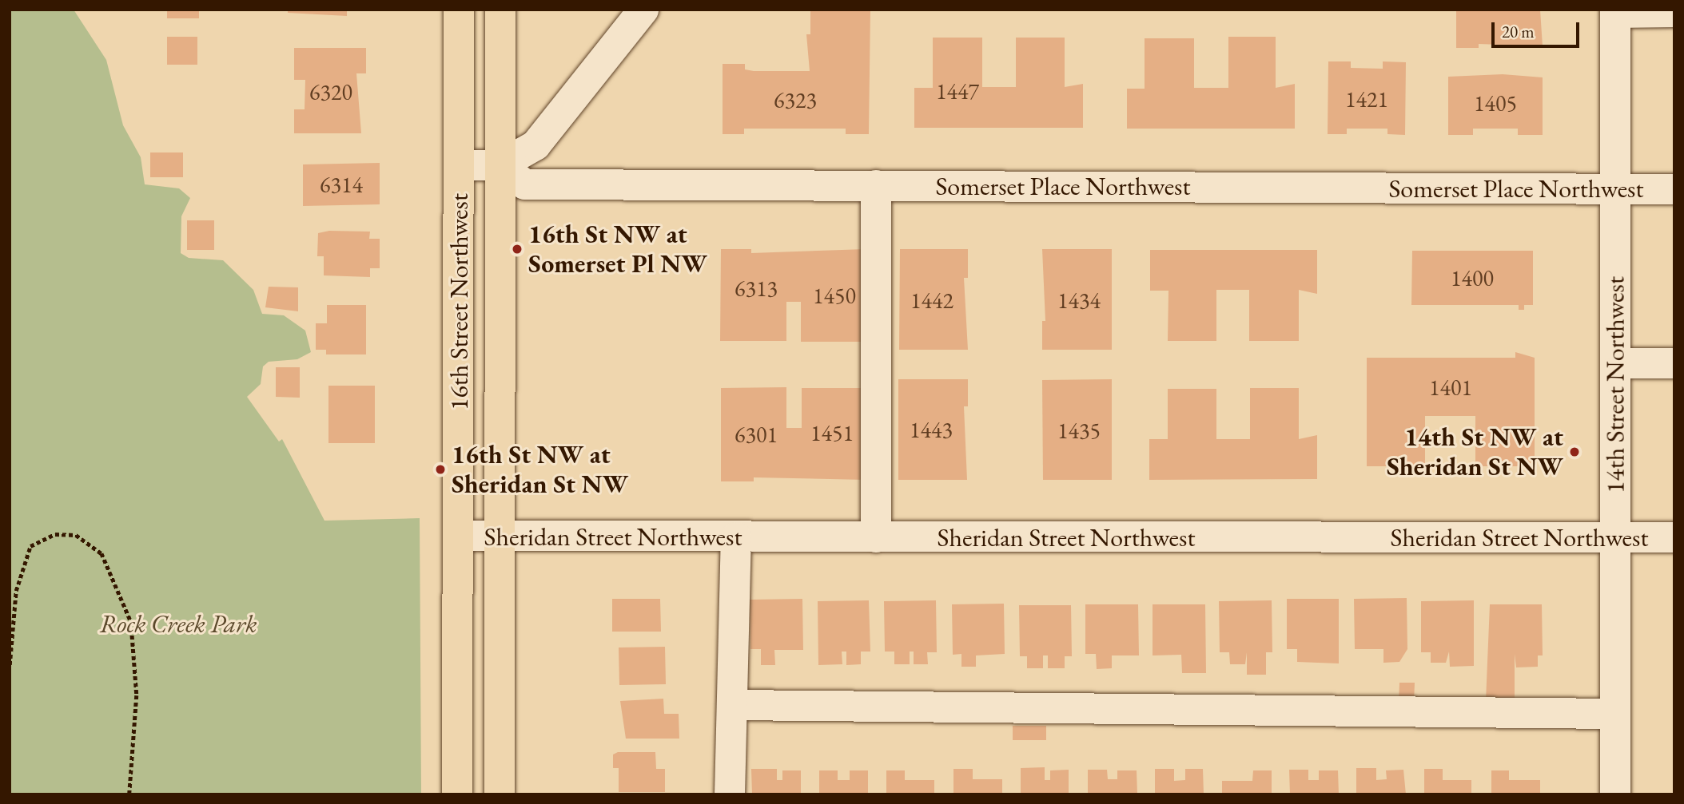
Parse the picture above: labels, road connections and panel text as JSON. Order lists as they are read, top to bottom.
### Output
{
  "streets": {
    "main road": ["16th Street Northwest"],
    "street": ["Somerset Place Northwest", "14th Street Northwest", "Sheridan Street Northwest"]
  },
  "crossings": [
    ["Somerset Place Northwest", "16th Street Northwest"],
    ["Somerset Place Northwest", "14th Street Northwest"],
    ["16th Street Northwest", "Sheridan Street Northwest"],
    ["14th Street Northwest", "Sheridan Street Northwest"]
  ],
  "parks": ["Rock Creek Park"],
  "places": ["16th St NW at Somerset Pl NW", "14th St NW at Sheridan St NW", "16th St NW at Sheridan St NW"],
  "house_numbers": [
    "1447",
    "6320",
    "1421",
    "6323",
    "1405",
    "6314",
    "1400",
    "6313",
    "1450",
    "1442",
    "1434",
    "1401",
    "1443",
    "1435",
    "1451",
    "6301"
  ],
  "scale_bar": "20 m"
}
